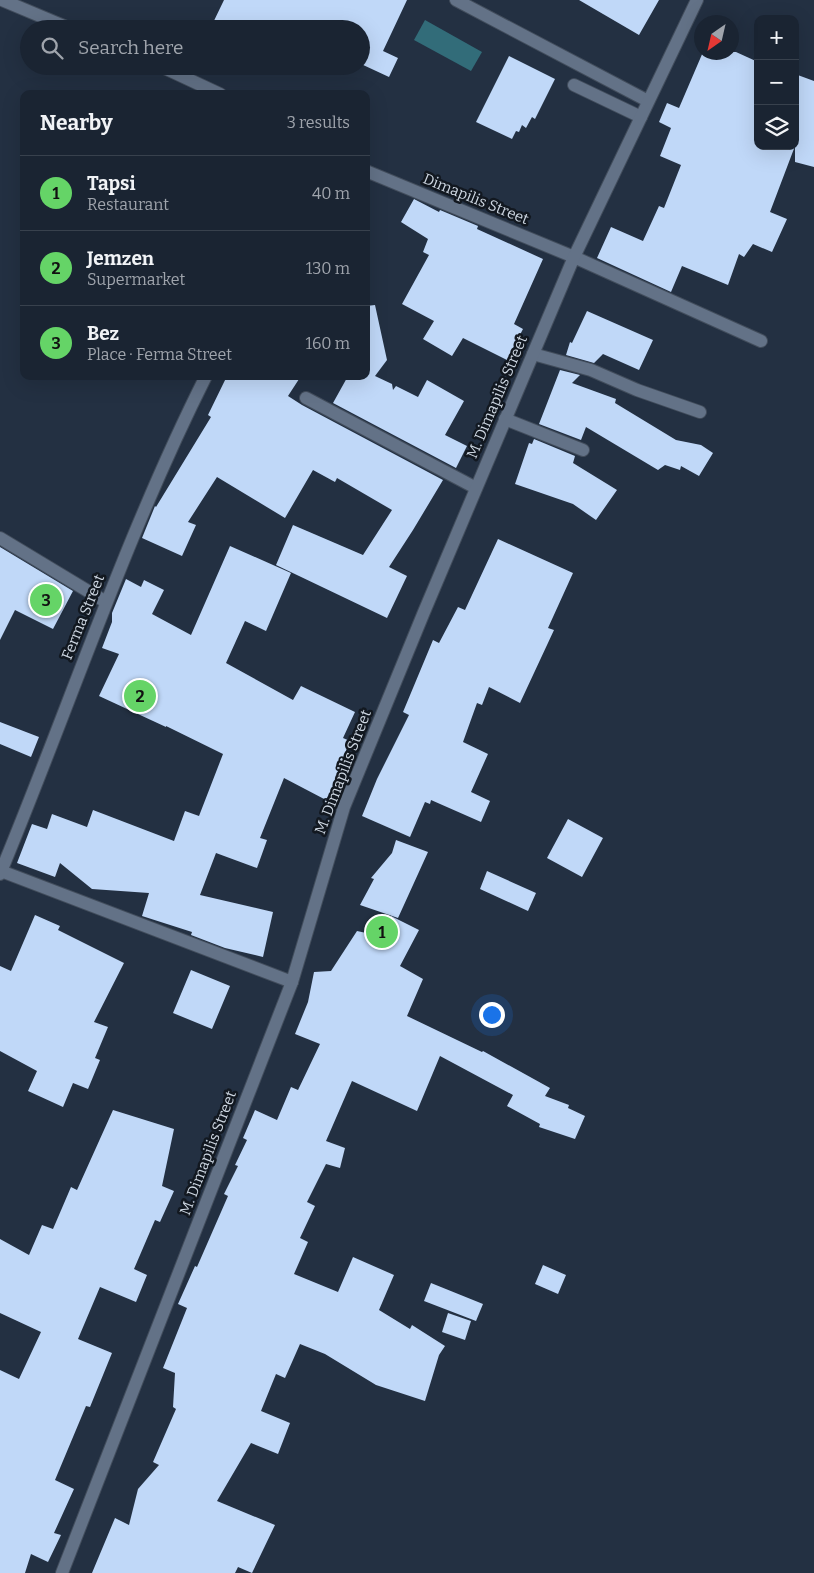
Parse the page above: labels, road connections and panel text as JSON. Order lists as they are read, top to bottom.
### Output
{
  "streets": {
    "street": ["Dimapilis Street", "M. Dimapilis Street", "Ferma Street"]
  },
  "crossings": [
    ["Dimapilis Street", "M. Dimapilis Street"]
  ],
  "north": "bottom left",
  "page": {
    "map_buttons": ["+", "−"],
    "search": "Search here",
    "heading": ["Nearby", "3 results"],
    "list": [
      {
        "mark": "1",
        "name": "Tapsi",
        "note": "Restaurant",
        "value": "40 m"
      },
      {
        "mark": "2",
        "name": "Jemzen",
        "note": "Supermarket",
        "value": "130 m"
      },
      {
        "mark": "3",
        "name": "Bez",
        "note": "Place · Ferma Street",
        "value": "160 m"
      }
    ],
    "pins": ["3", "2", "1"]
  }
}
